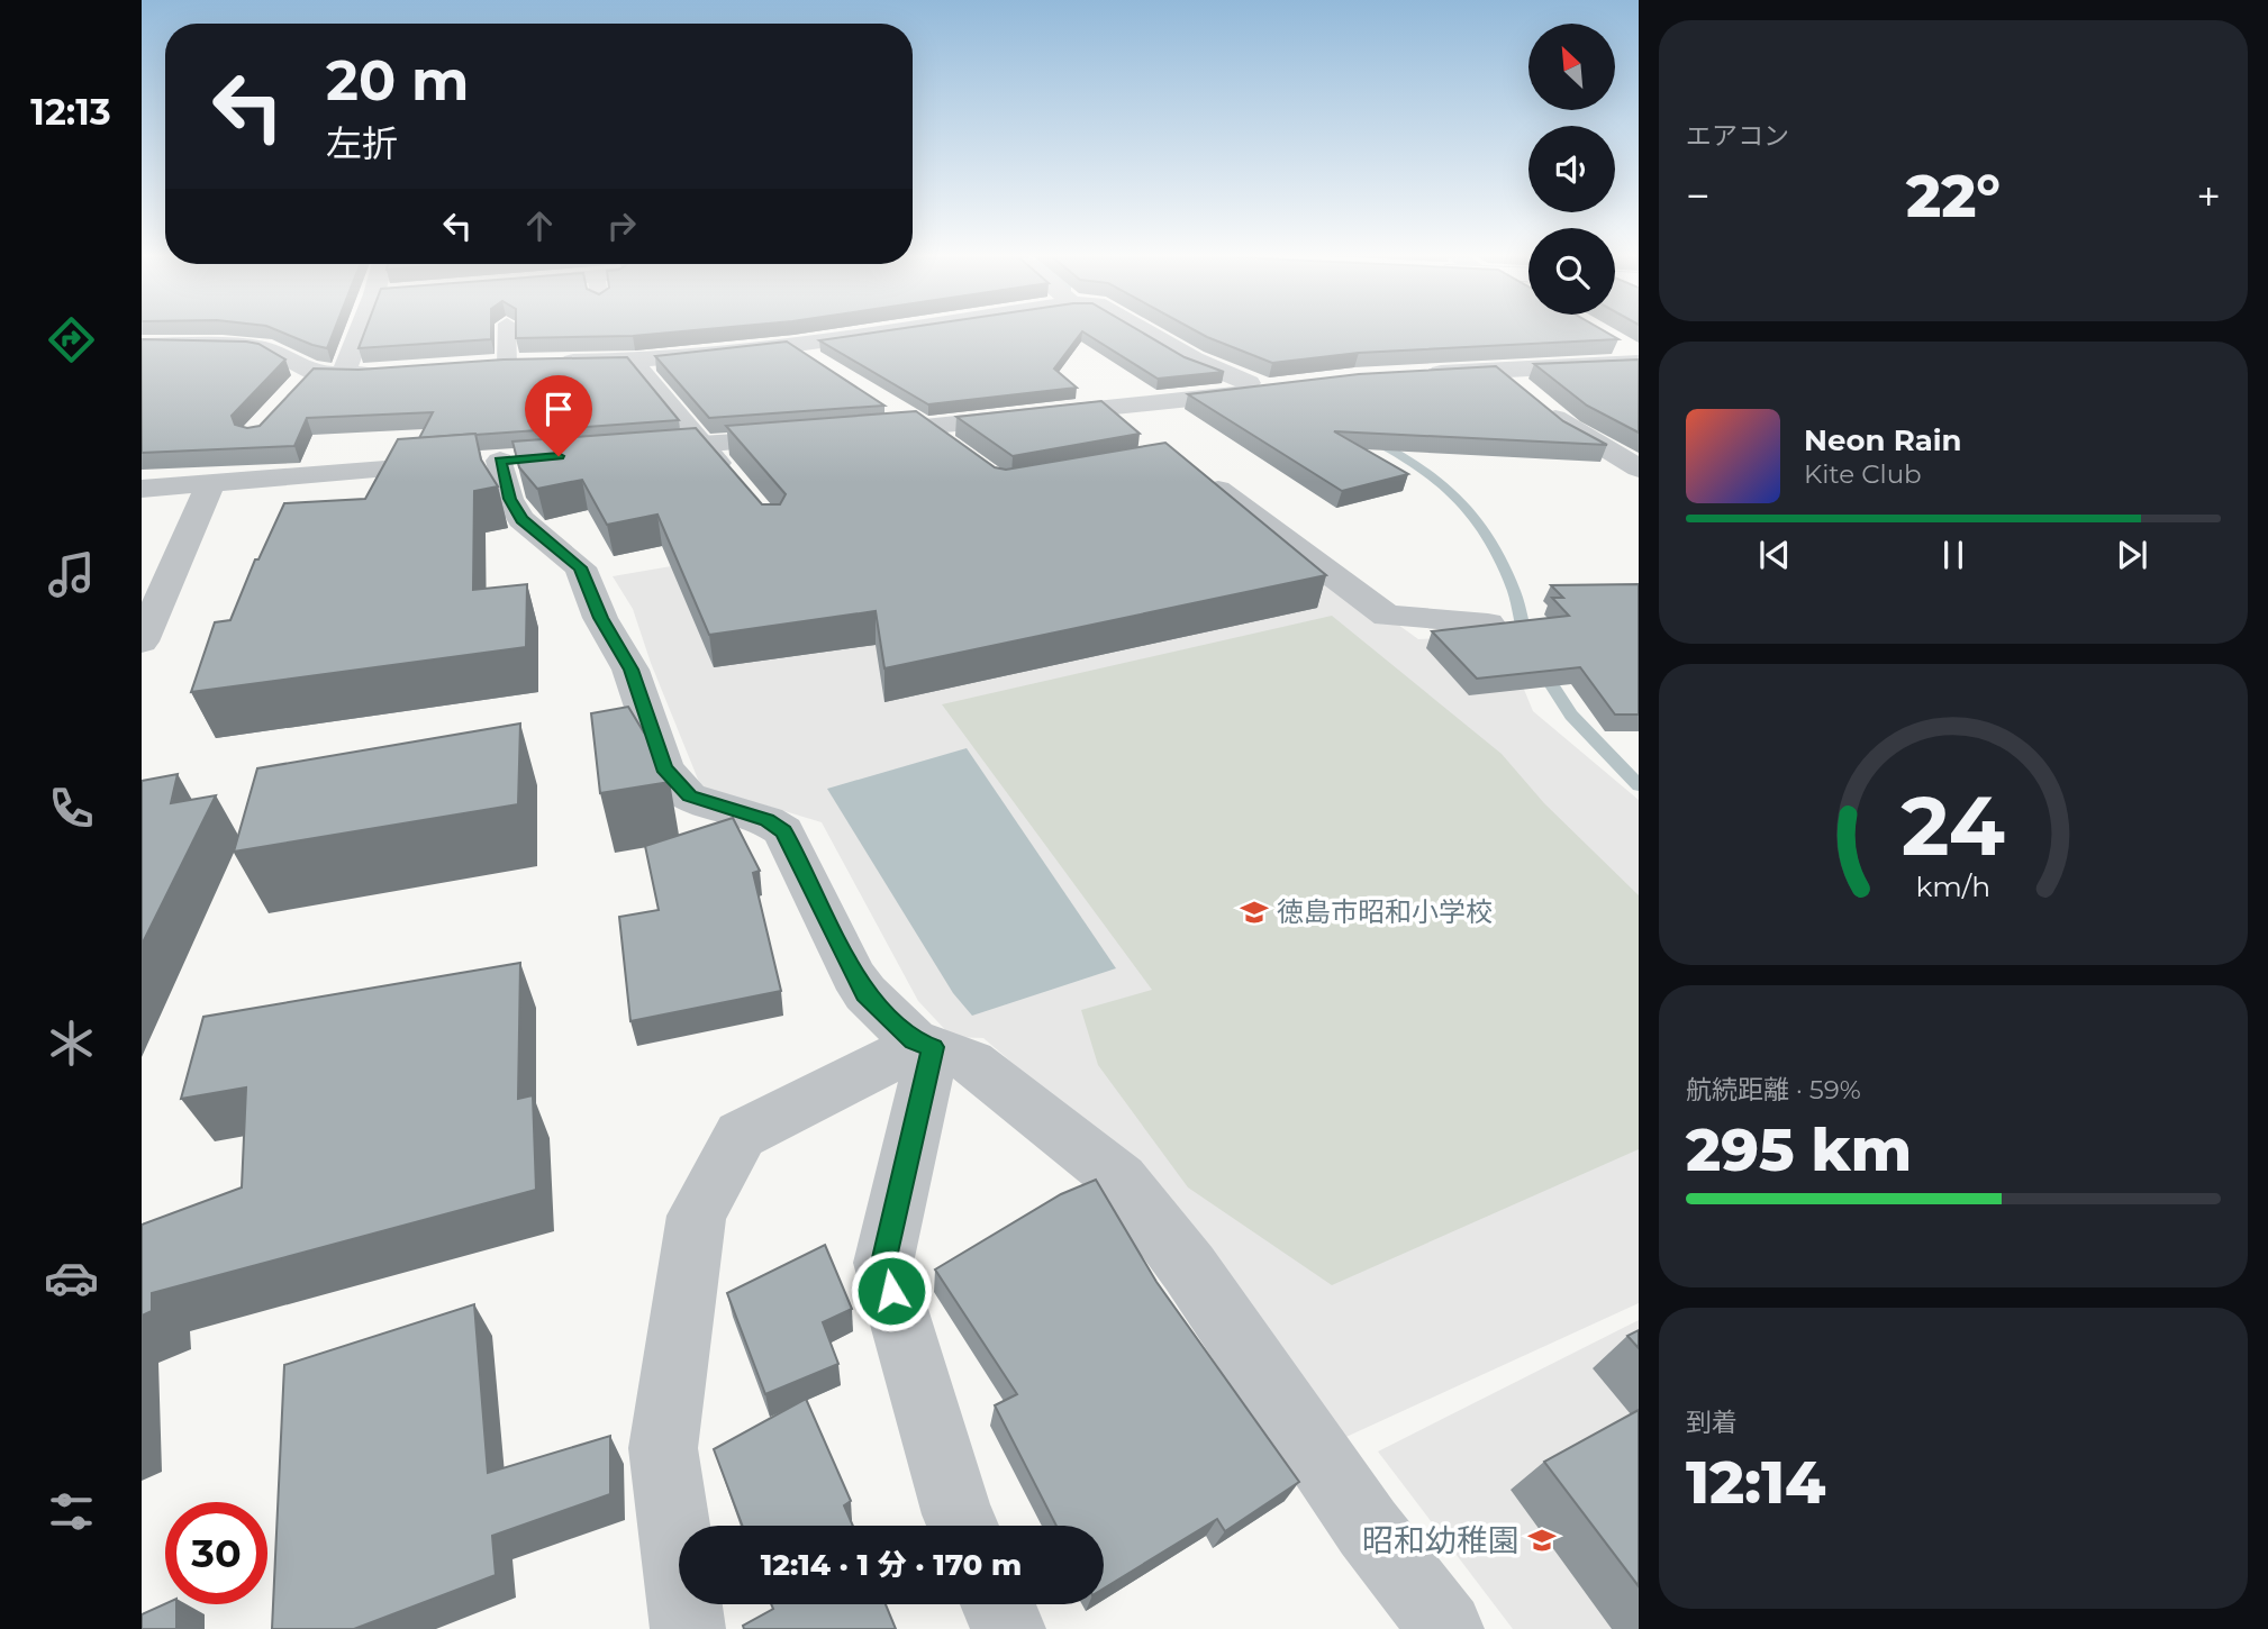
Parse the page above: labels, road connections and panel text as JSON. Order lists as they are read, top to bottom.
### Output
{
  "places": {
    "school or university": ["徳島市昭和小学校", "昭和幼稚園"]
  },
  "north": "top left",
  "page": {
    "tabs": "12:13",
    "tile": [
      "エアコン",
      ["航続距離 · 59%", "295 km"],
      ["到着", "12:14"]
    ],
    "turn": ["20 m", "左折"],
    "heat": ["−", "22°", "+"],
    "song": ["Neon Rain", "Kite Club"],
    "limit": "30",
    "trip": "12:14 · 1 分 · 170 m",
    "gauge": ["24", "km/h"]
  }
}
